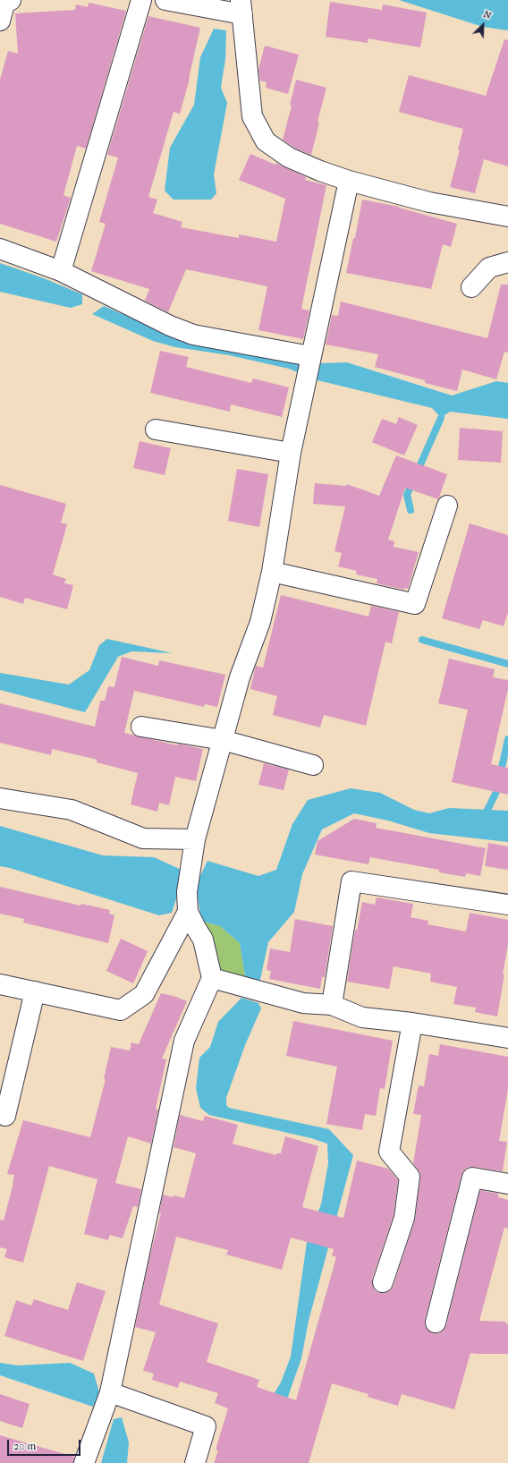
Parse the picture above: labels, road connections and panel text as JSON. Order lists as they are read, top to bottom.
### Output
{
  "scale_bar": "20 m",
  "north": "top right"
}
